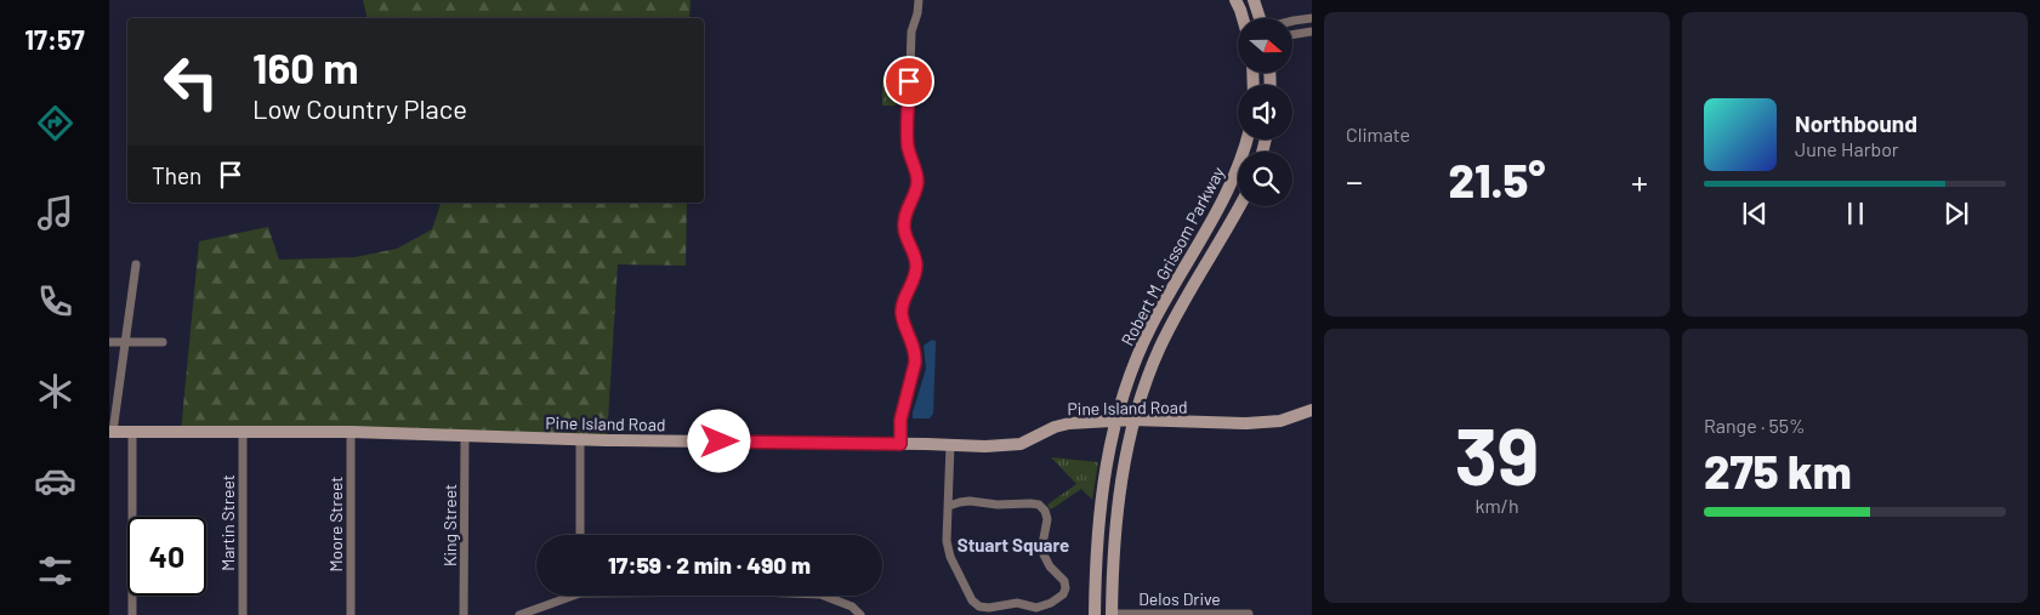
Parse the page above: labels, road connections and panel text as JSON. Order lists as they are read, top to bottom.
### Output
{
  "streets": {
    "street": [
      "Robert M. Grissom Parkway",
      "Pine Island Road",
      "Martin Street",
      "Moore Street",
      "King Street",
      "Delos Drive"
    ]
  },
  "crossings": [
    ["Robert M. Grissom Parkway", "Pine Island Road"],
    ["Robert M. Grissom Parkway", "Delos Drive"],
    ["Pine Island Road", "Martin Street"],
    ["Pine Island Road", "Moore Street"],
    ["Pine Island Road", "King Street"]
  ],
  "districts": ["Stuart Square"],
  "north": "right",
  "page": {
    "tabs": "17:57",
    "tile": [
      "Climate",
      ["39", "km/h"],
      ["Range · 55%", "275 km"]
    ],
    "turn": ["160 m", "Low Country Place"],
    "song": ["Northbound", "June Harbor"],
    "then": "Then",
    "heat": ["−", "21.5°", "+"],
    "limit": "40",
    "trip": "17:59 · 2 min · 490 m"
  }
}
